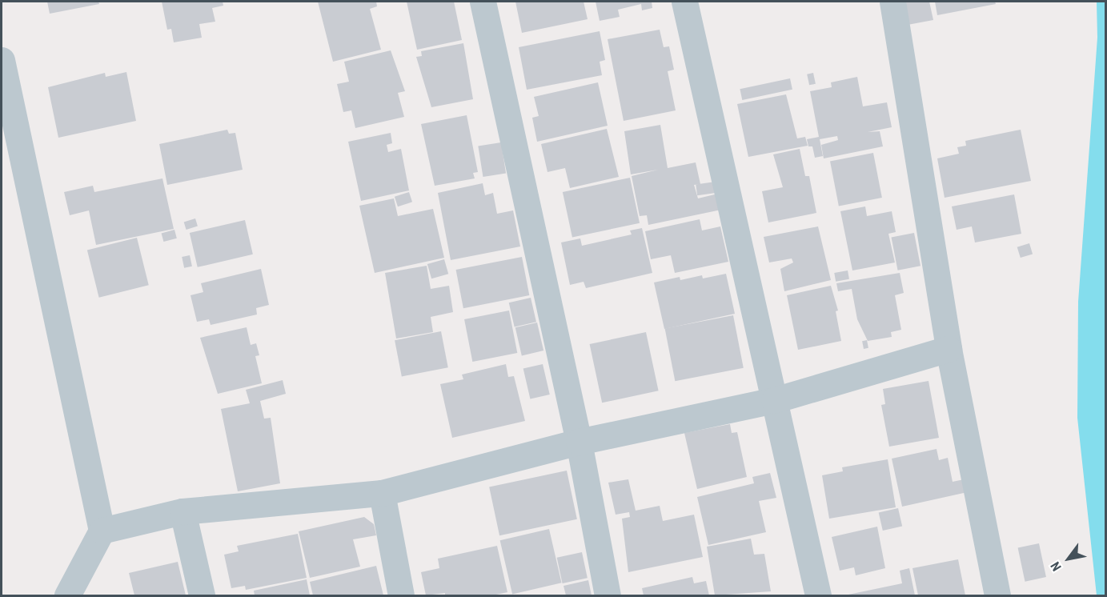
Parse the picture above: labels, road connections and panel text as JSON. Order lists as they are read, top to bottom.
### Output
{
  "north": "bottom left"
}
